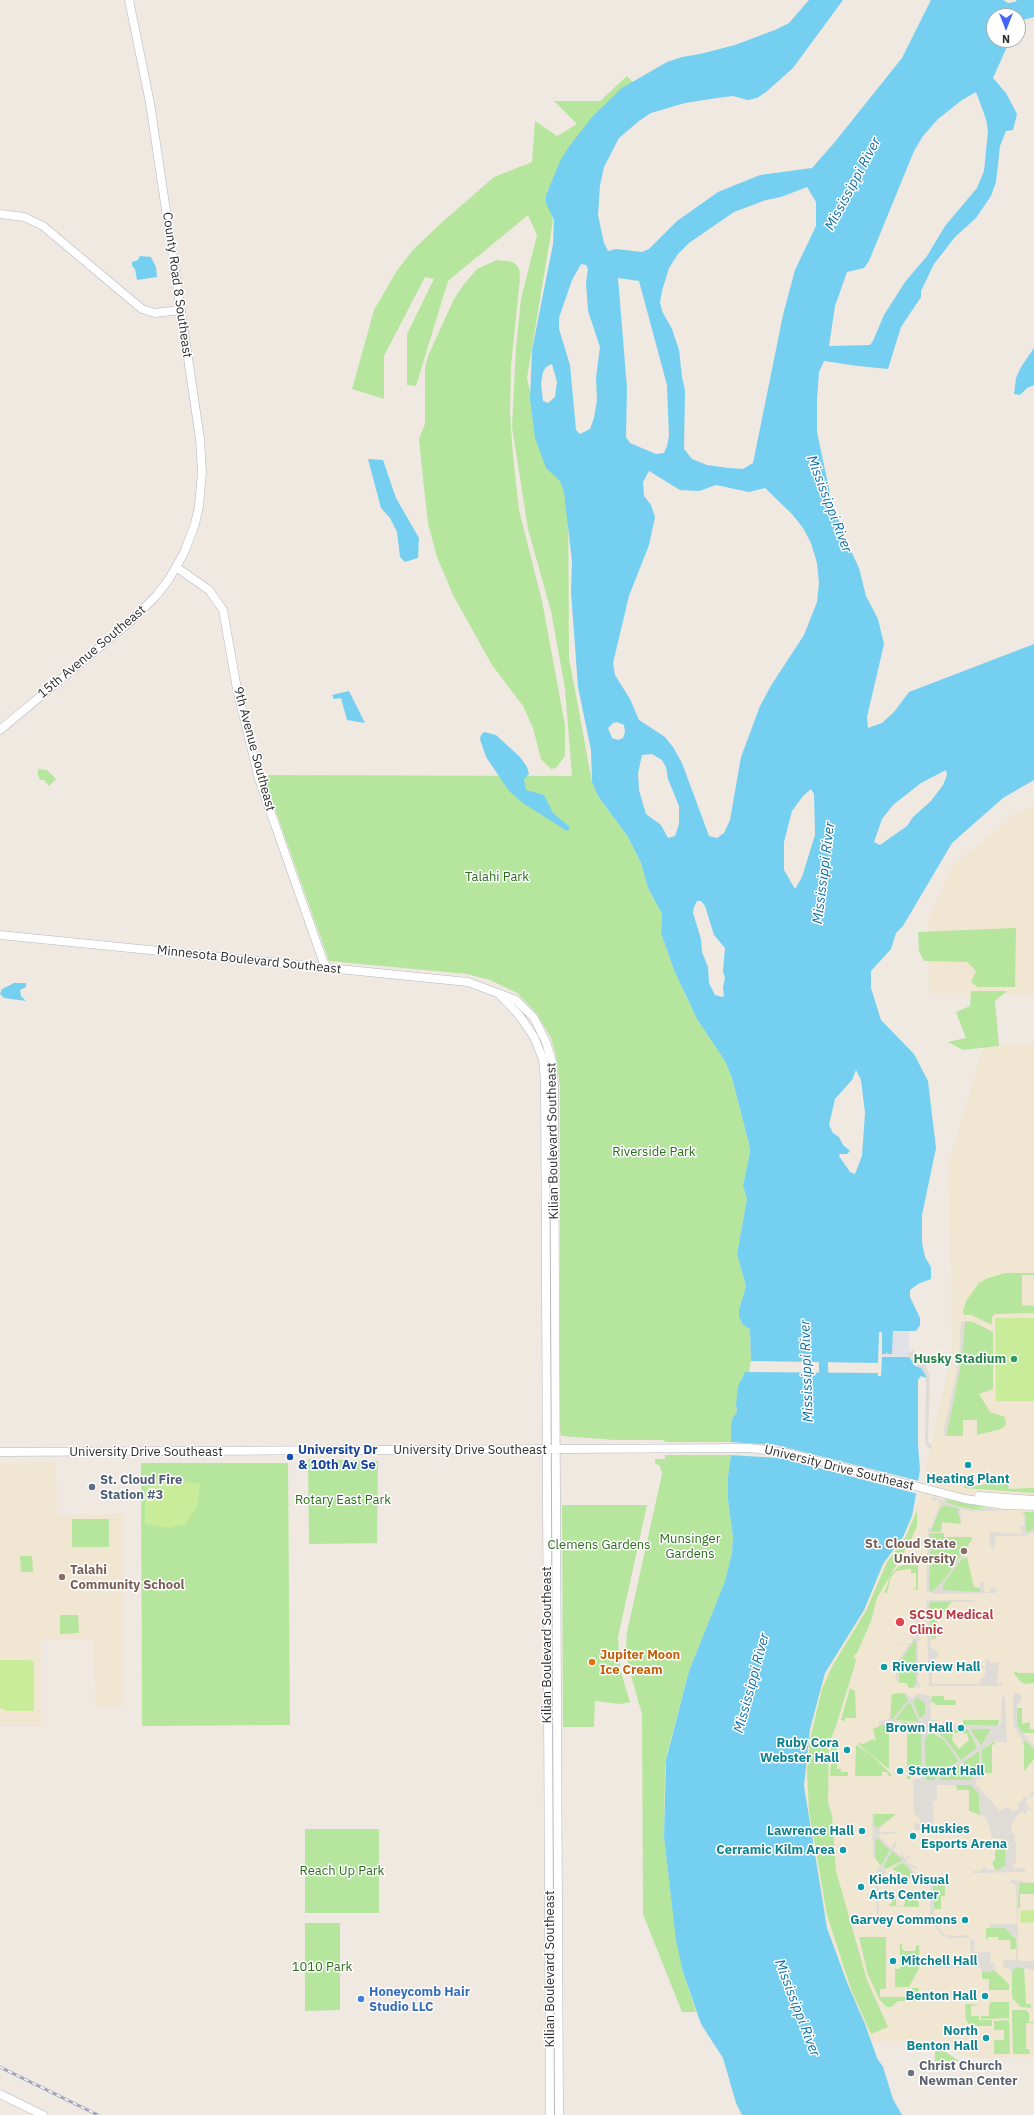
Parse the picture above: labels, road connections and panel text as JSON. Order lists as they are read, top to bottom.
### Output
{
  "streets": {
    "street": [
      "County Road 8 Southeast",
      "15th Avenue Southeast",
      "9th Avenue Southeast",
      "Minnesota Boulevard Southeast",
      "Kilian Boulevard Southeast",
      "University Drive Southeast"
    ]
  },
  "crossings": [
    ["County Road 8 Southeast", "15th Avenue Southeast"],
    ["County Road 8 Southeast", "9th Avenue Southeast"],
    ["15th Avenue Southeast", "9th Avenue Southeast"],
    ["9th Avenue Southeast", "Minnesota Boulevard Southeast"],
    ["Minnesota Boulevard Southeast", "Kilian Boulevard Southeast"],
    ["Kilian Boulevard Southeast", "University Drive Southeast"]
  ],
  "water": ["Mississippi River"],
  "parks": [
    "Talahi Park",
    "Riverside Park",
    "Rotary East Park",
    "Munsinger Gardens",
    "Clemens Gardens",
    "Reach Up Park",
    "1010 Park"
  ],
  "places": [
    "Husky Stadium",
    "University Dr & 10th Av Se",
    "Heating Plant",
    "St. Cloud Fire Station #3",
    "St. Cloud State University",
    "Talahi Community School",
    "SCSU Medical Clinic",
    "Jupiter Moon Ice Cream",
    "Riverview Hall",
    "Brown Hall",
    "Ruby Cora Webster Hall",
    "Stewart Hall",
    "Lawrence Hall",
    "Huskies Esports Arena",
    "Cerramic Kilm Area",
    "Kiehle Visual Arts Center",
    "Garvey Commons",
    "Mitchell Hall",
    "Benton Hall",
    "Honeycomb Hair Studio LLC",
    "North Benton Hall",
    "Christ Church Newman Center"
  ],
  "north": "bottom"
}
